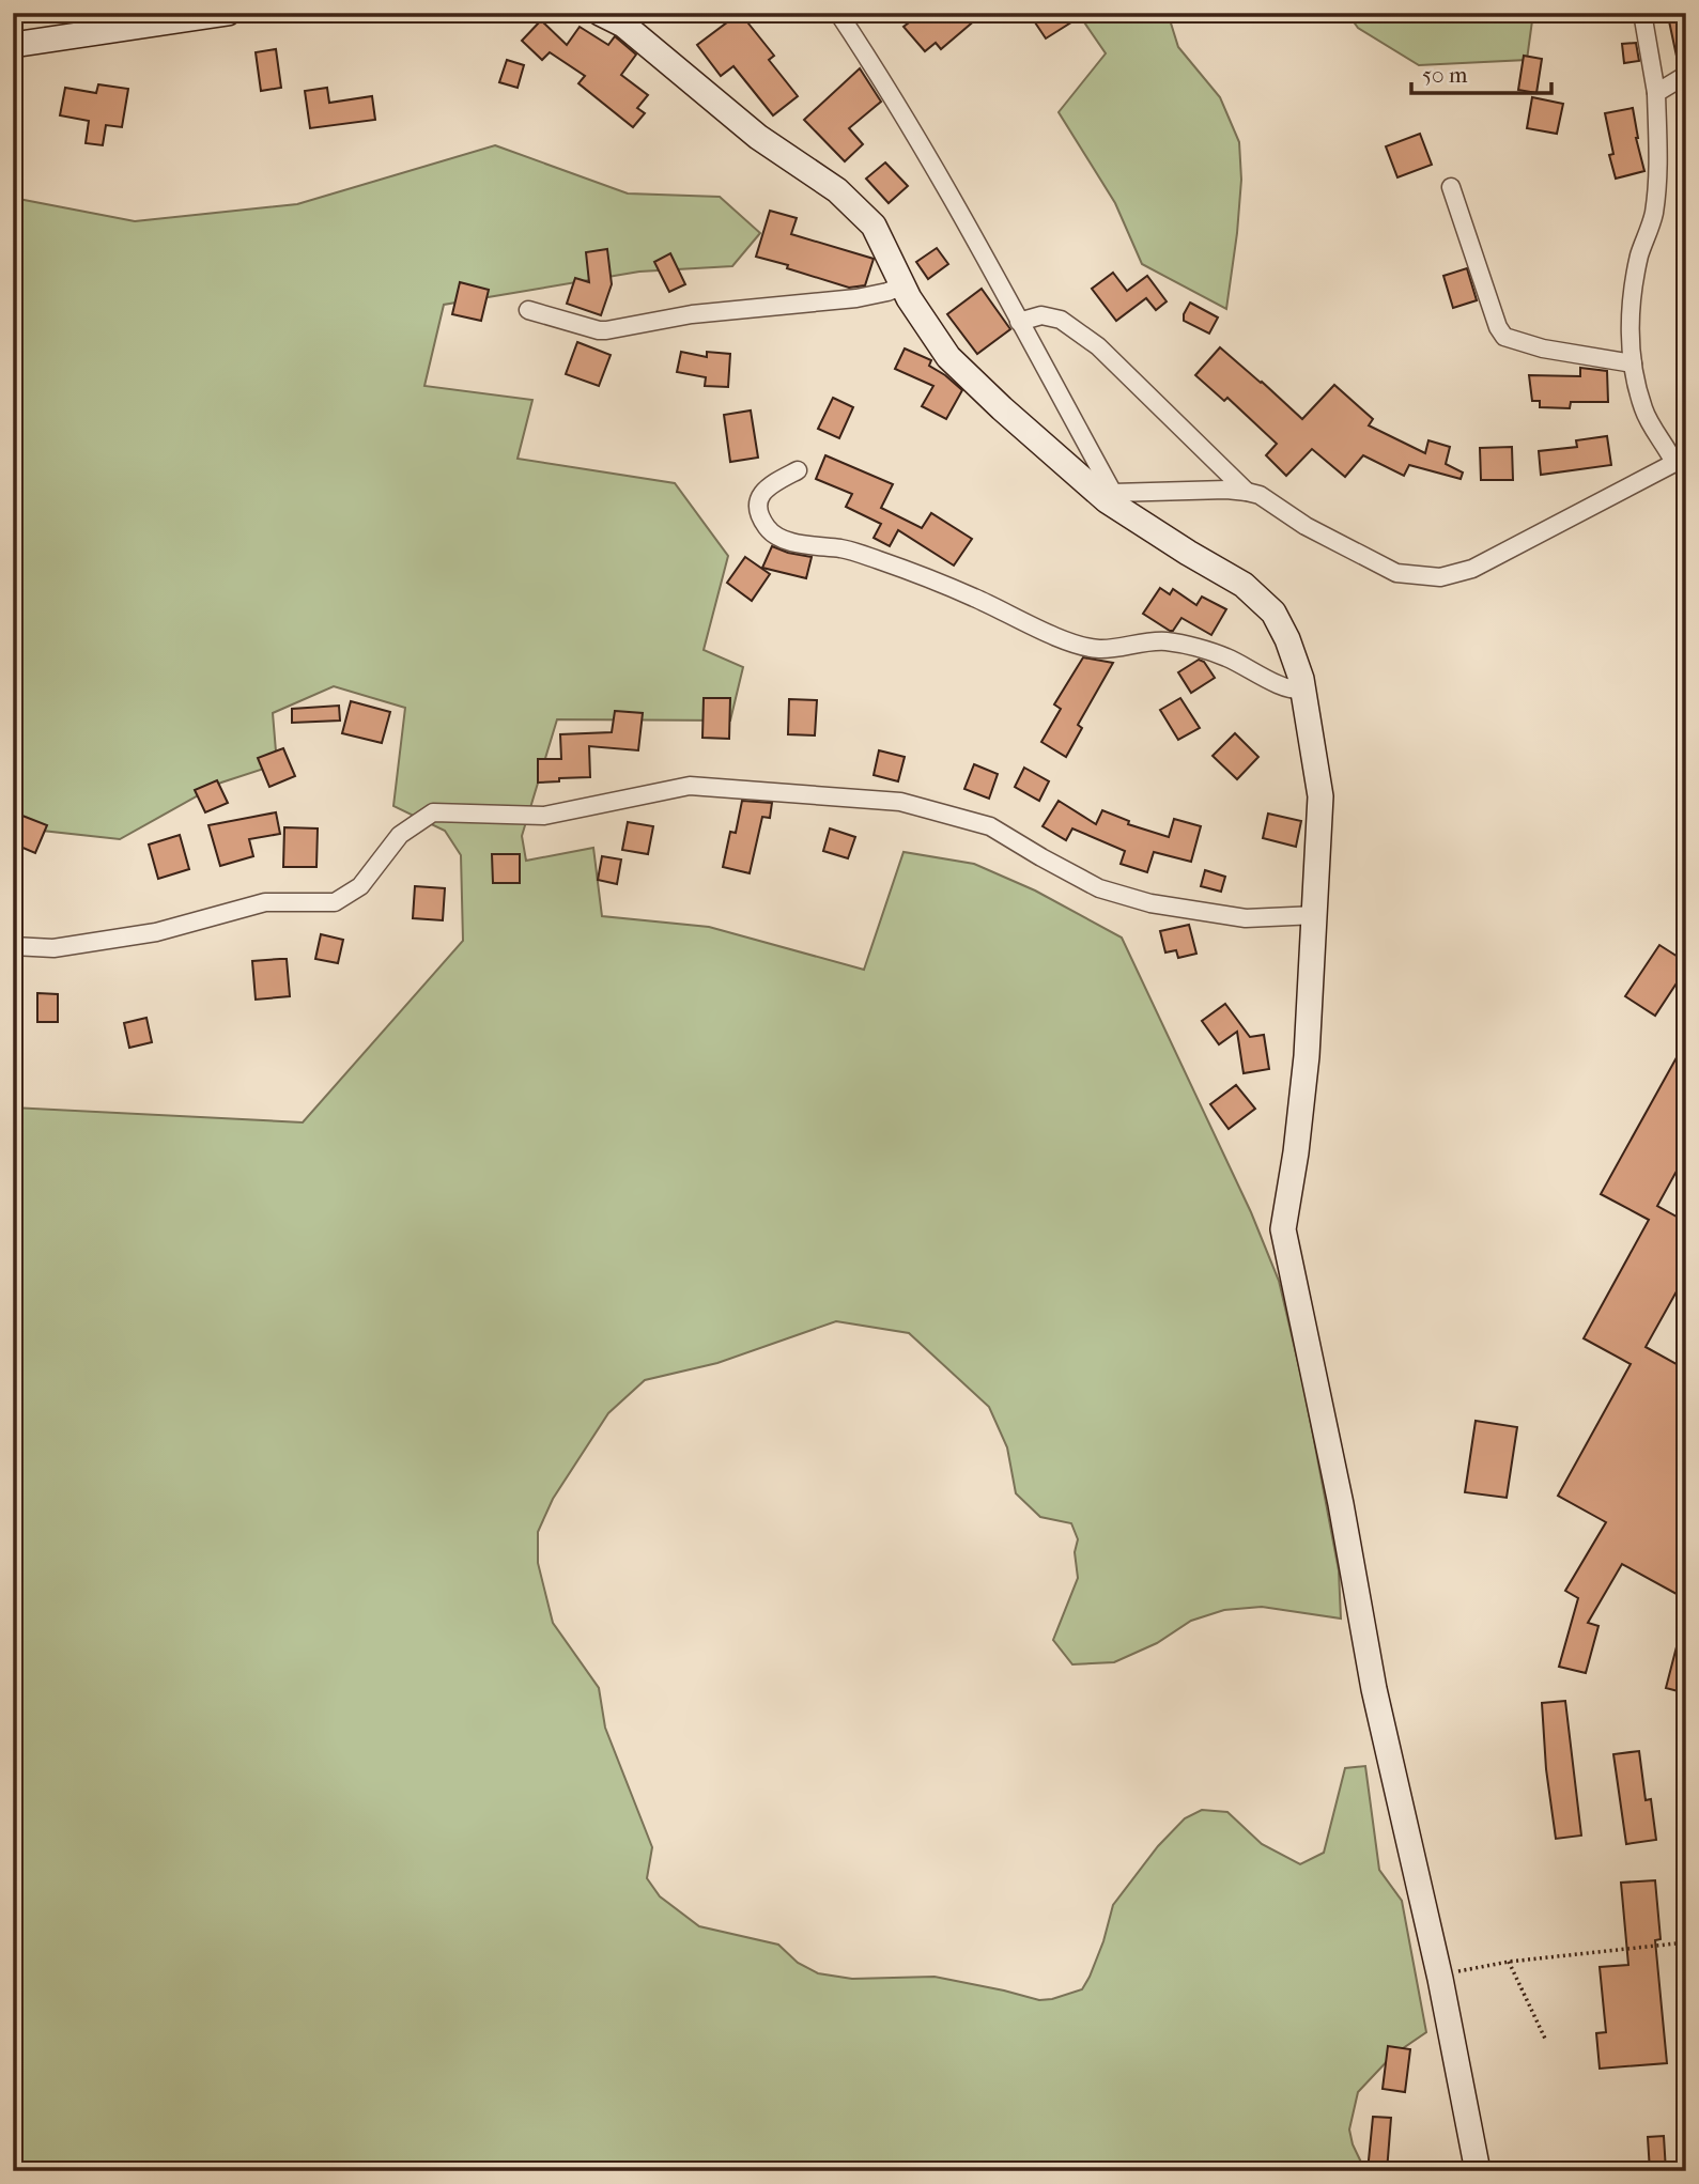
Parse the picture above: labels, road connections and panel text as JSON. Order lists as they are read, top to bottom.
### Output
{
  "scale_bar": "50 m"
}
